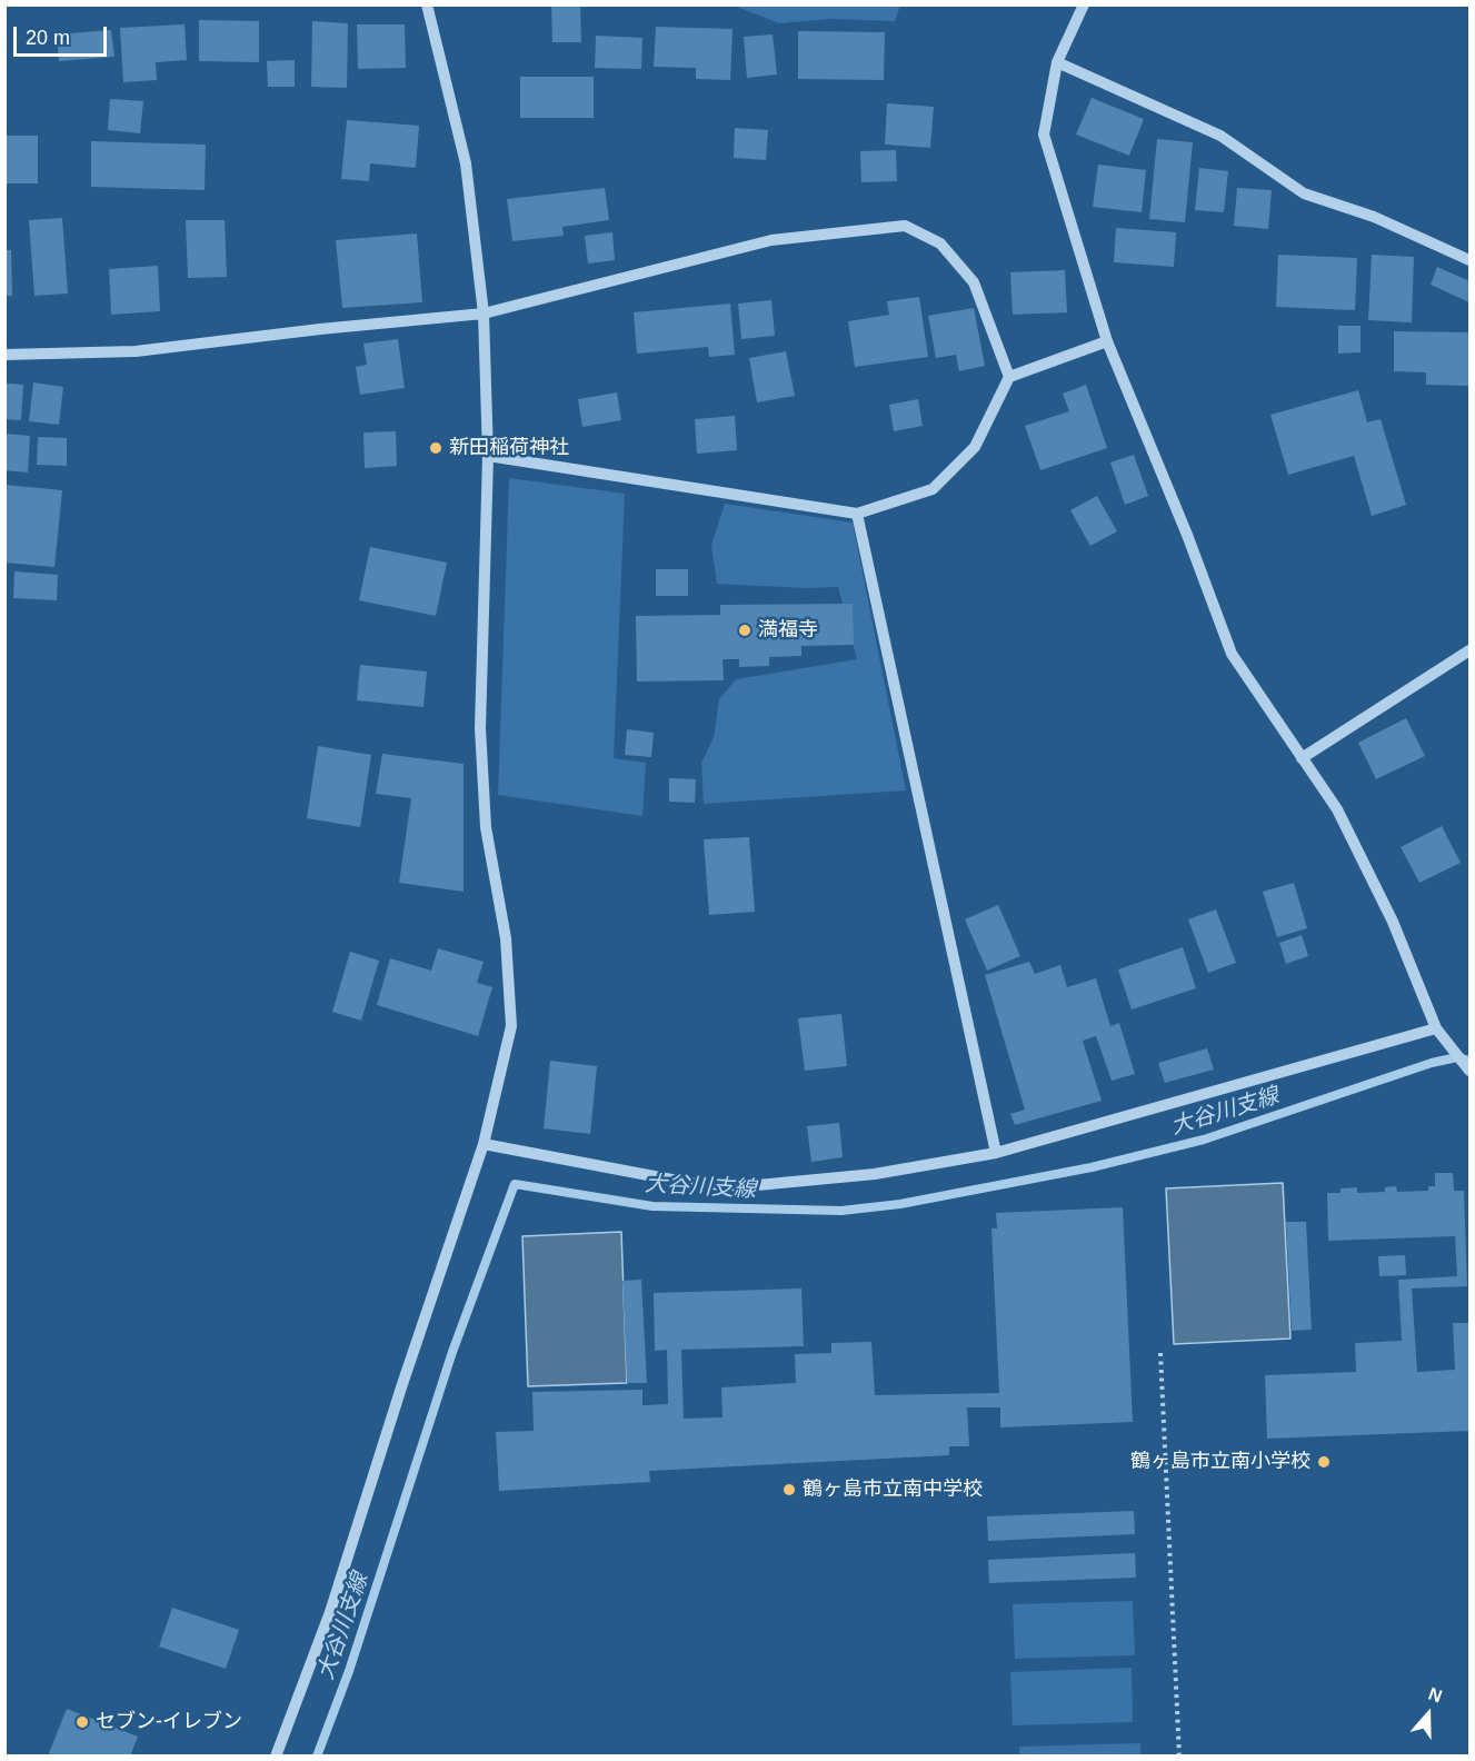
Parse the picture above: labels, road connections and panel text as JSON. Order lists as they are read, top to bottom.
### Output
{
  "water": ["大谷川支線"],
  "places": [
    "新田稲荷神社",
    "満福寺",
    "鶴ヶ島市立南小学校",
    "鶴ヶ島市立南中学校",
    "セブン-イレブン"
  ],
  "scale_bar": "20 m",
  "north": "top"
}
